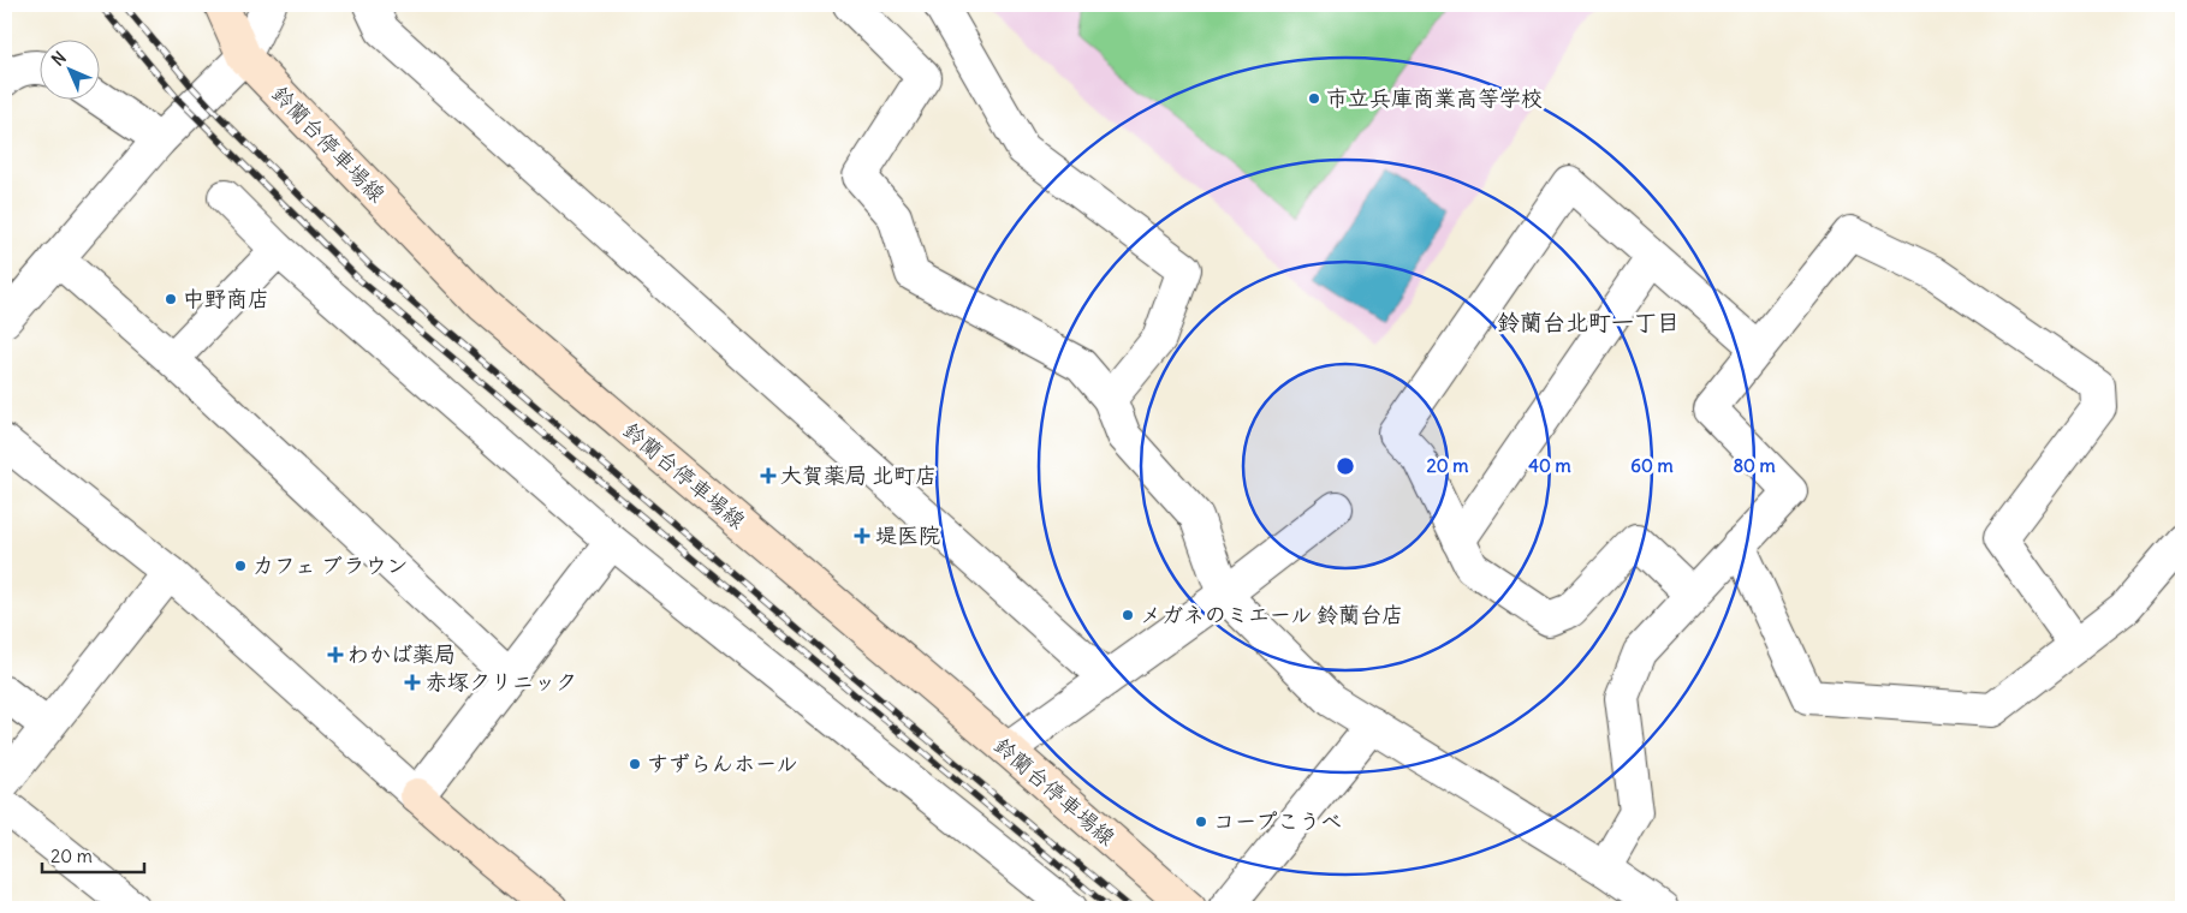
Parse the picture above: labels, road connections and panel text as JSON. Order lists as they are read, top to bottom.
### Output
{
  "streets": {
    "main road": ["鈴蘭台停車場線"]
  },
  "districts": ["鈴蘭台北町一丁目"],
  "places": {
    "other": [
      "市立兵庫商業高等学校",
      "中野商店",
      "カフェ ブラウン",
      "メガネのミエール 鈴蘭台店",
      "すずらんホール",
      "コープこうべ"
    ],
    "health": [
      "大賀薬局 北町店",
      "堤医院",
      "わかば薬局",
      "赤塚クリニック"
    ]
  },
  "scale_bar": "20 m",
  "north": "top left",
  "rings": [
    "20 m",
    "40 m",
    "60 m",
    "80 m"
  ]
}
